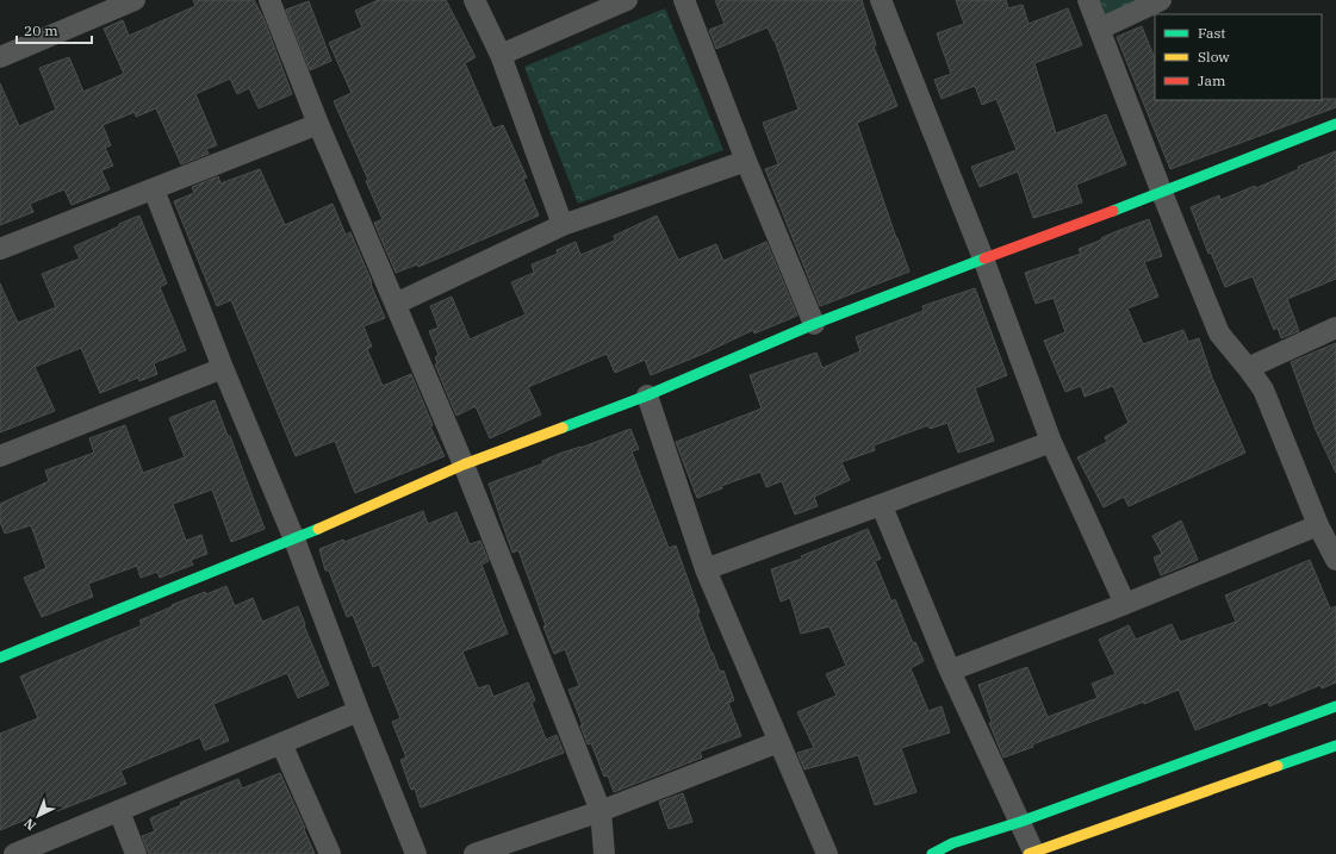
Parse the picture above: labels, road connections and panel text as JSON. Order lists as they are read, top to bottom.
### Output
{
  "legend": ["Fast", "Slow", "Jam"],
  "scale_bar": "20 m",
  "north": "bottom left"
}
